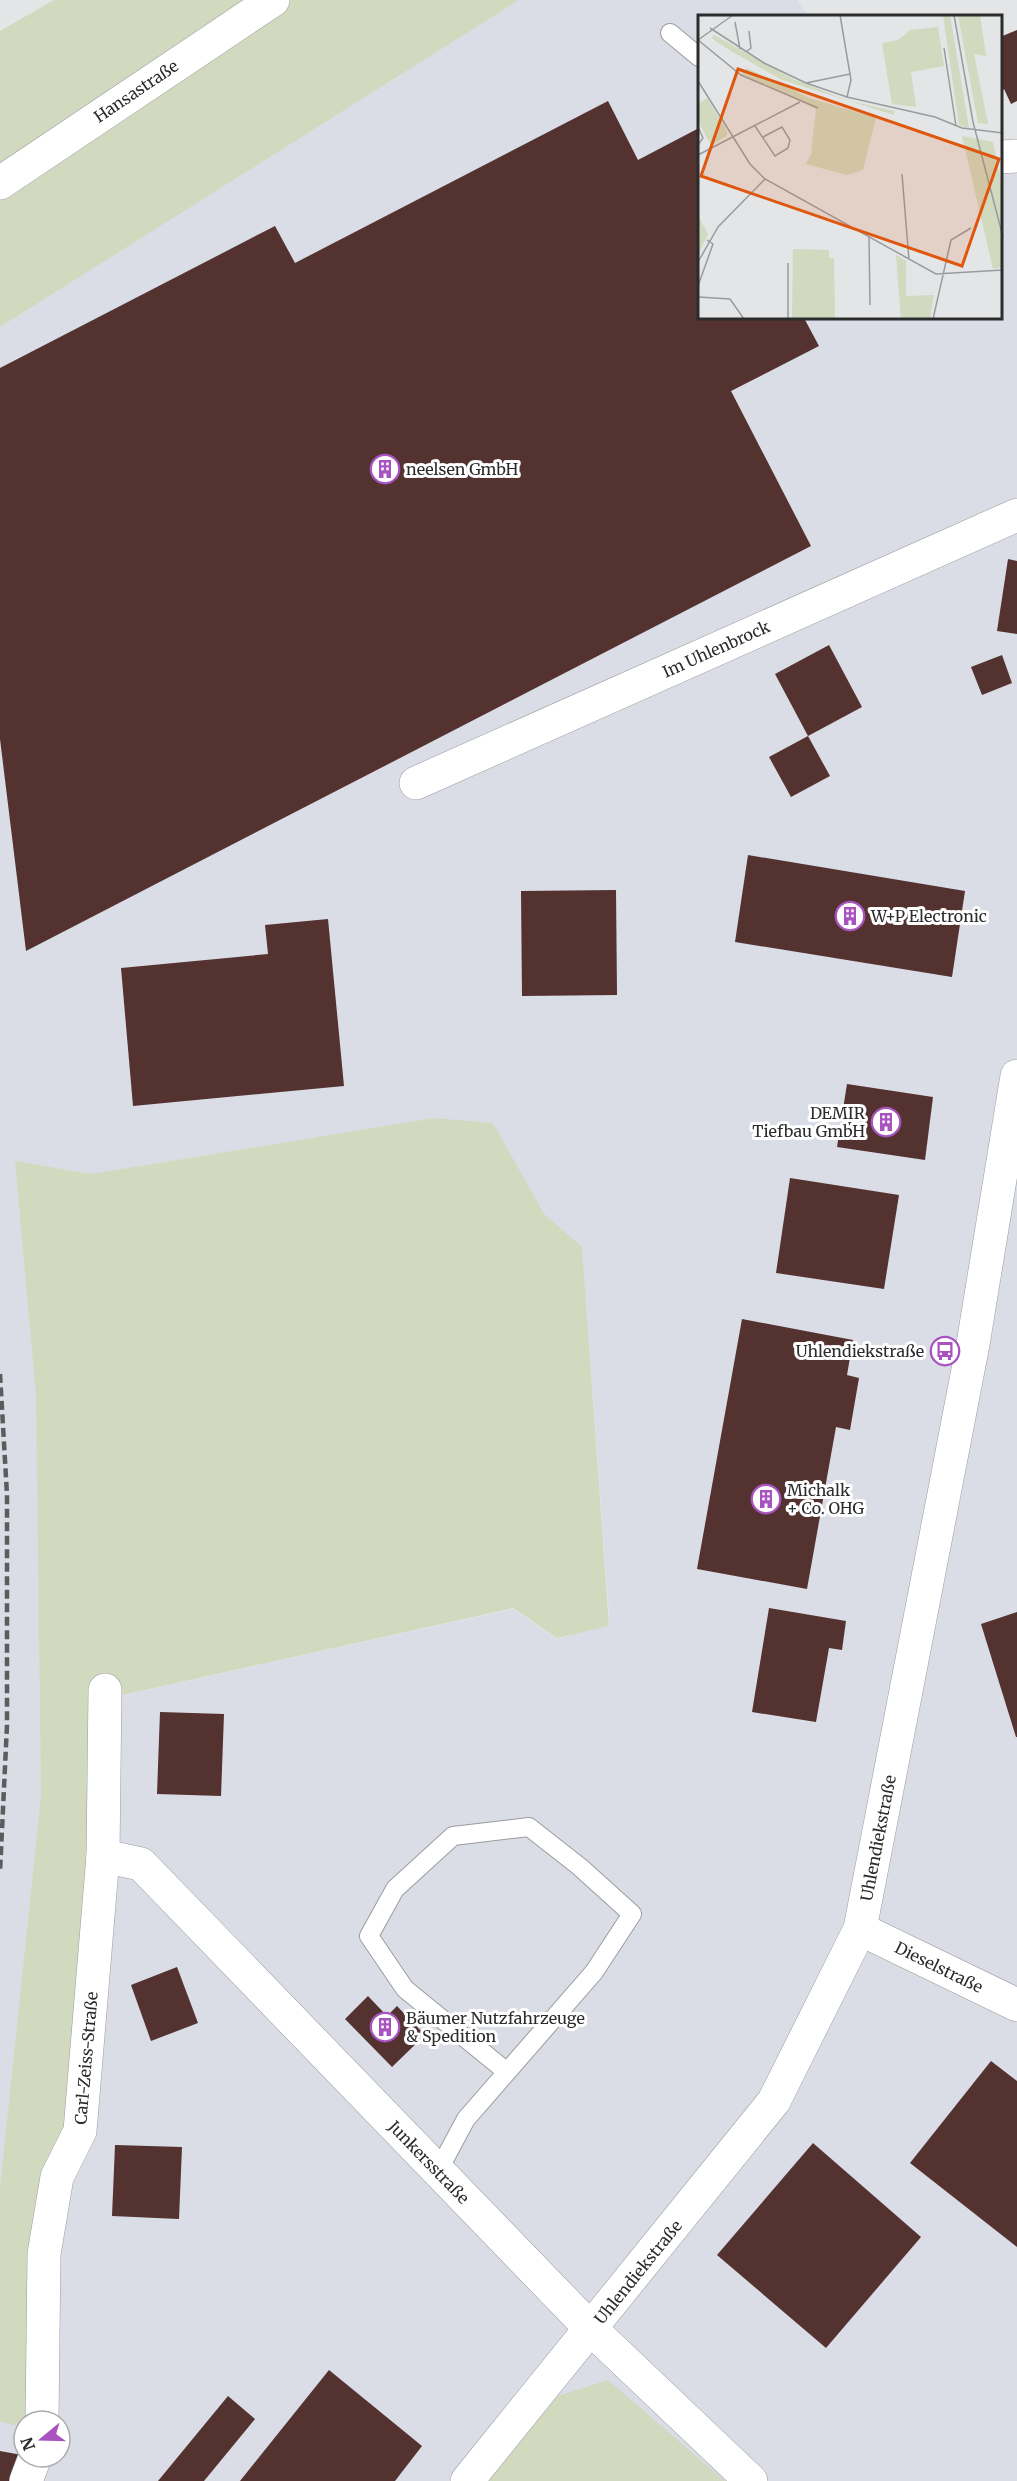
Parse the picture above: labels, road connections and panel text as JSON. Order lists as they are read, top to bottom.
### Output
{
  "streets": {
    "street": [
      "Hansastraße",
      "Im Uhlenbrock",
      "Uhlendiekstraße",
      "Dieselstraße",
      "Carl-Zeiss-Straße",
      "Junkersstraße"
    ]
  },
  "crossings": [
    ["Uhlendiekstraße", "Dieselstraße"],
    ["Uhlendiekstraße", "Junkersstraße"],
    ["Carl-Zeiss-Straße", "Junkersstraße"]
  ],
  "places": {
    "building": [
      "neelsen GmbH",
      "W+P Electronic",
      "DEMIR Tiefbau GmbH",
      "Michalk + Co. OHG",
      "Bäumer Nutzfahrzeuge & Spedition"
    ],
    "bus stop": ["Uhlendiekstraße"]
  },
  "north": "left"
}
